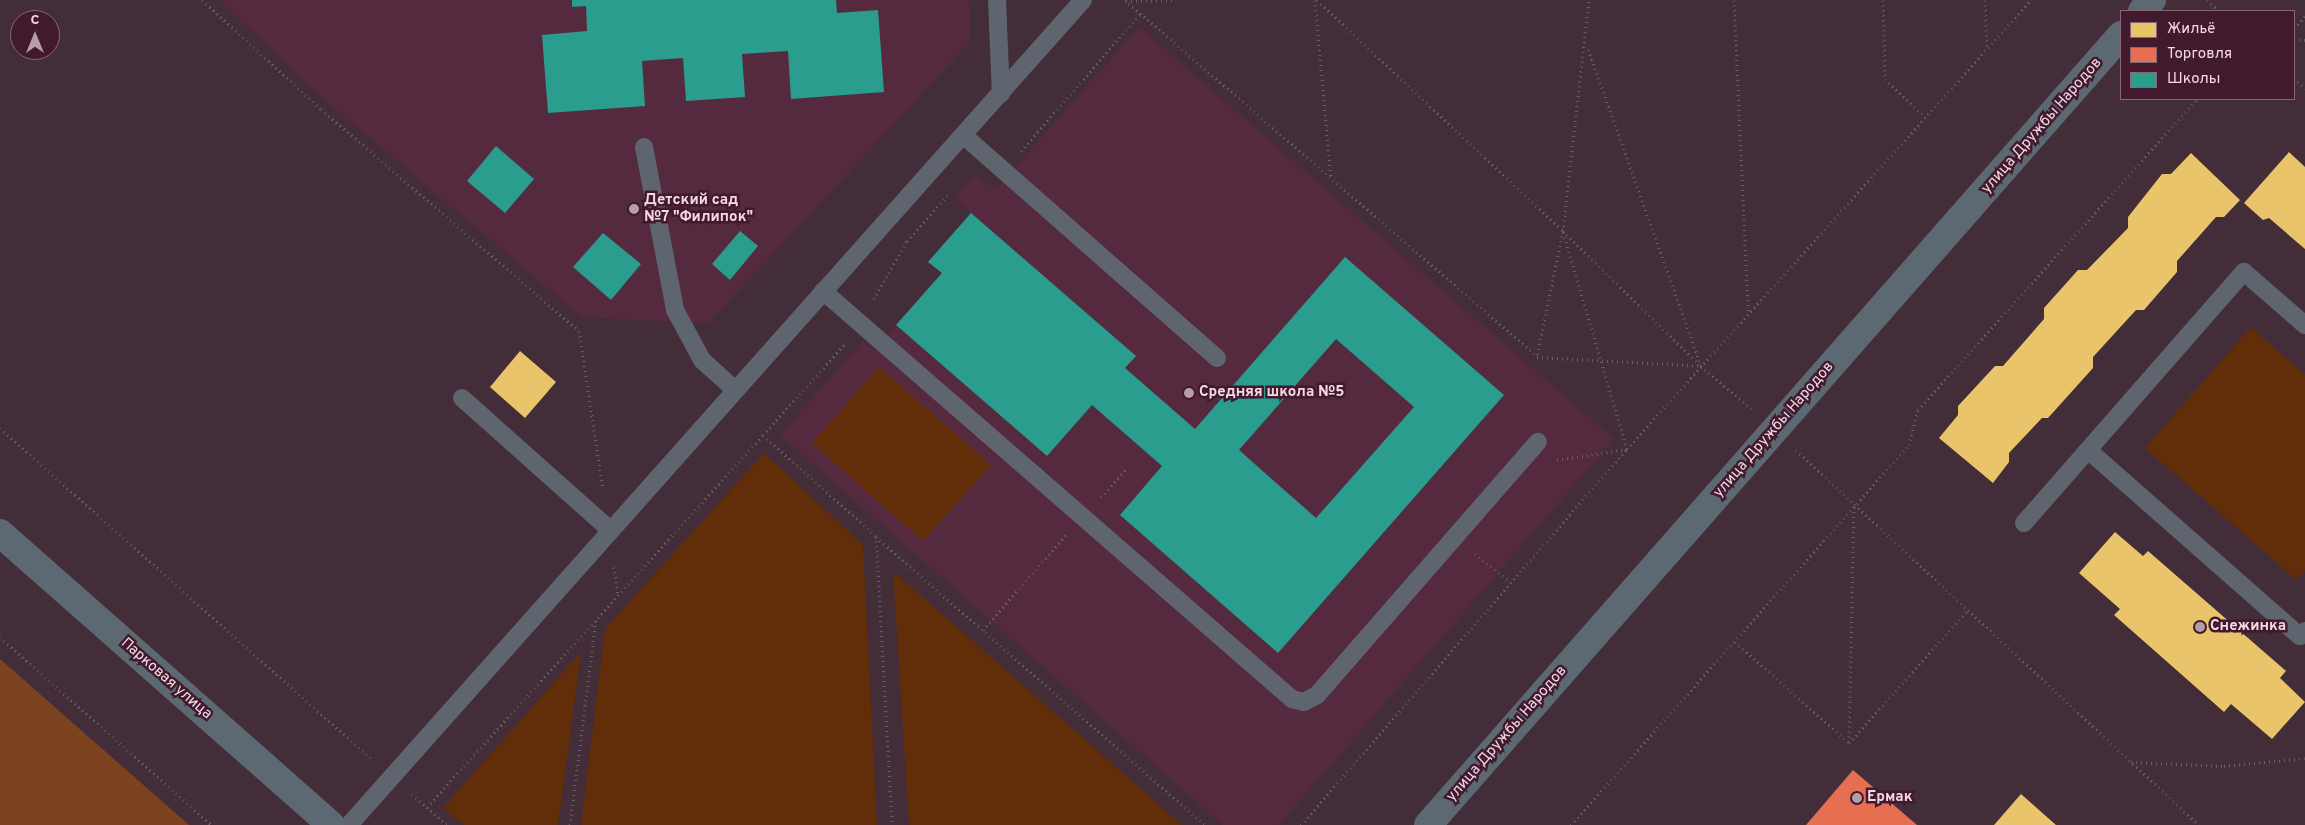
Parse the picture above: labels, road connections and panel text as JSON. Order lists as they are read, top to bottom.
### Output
{
  "streets": {
    "street": ["улица Дружбы Народов", "Парковая улица"]
  },
  "places": [
    "Детский сад №7 \"Филипок\"",
    "Средняя школа №5",
    "Снежинка",
    "Ермак"
  ],
  "legend": ["Жильё", "Торговля", "Школы"],
  "north": "top"
}
